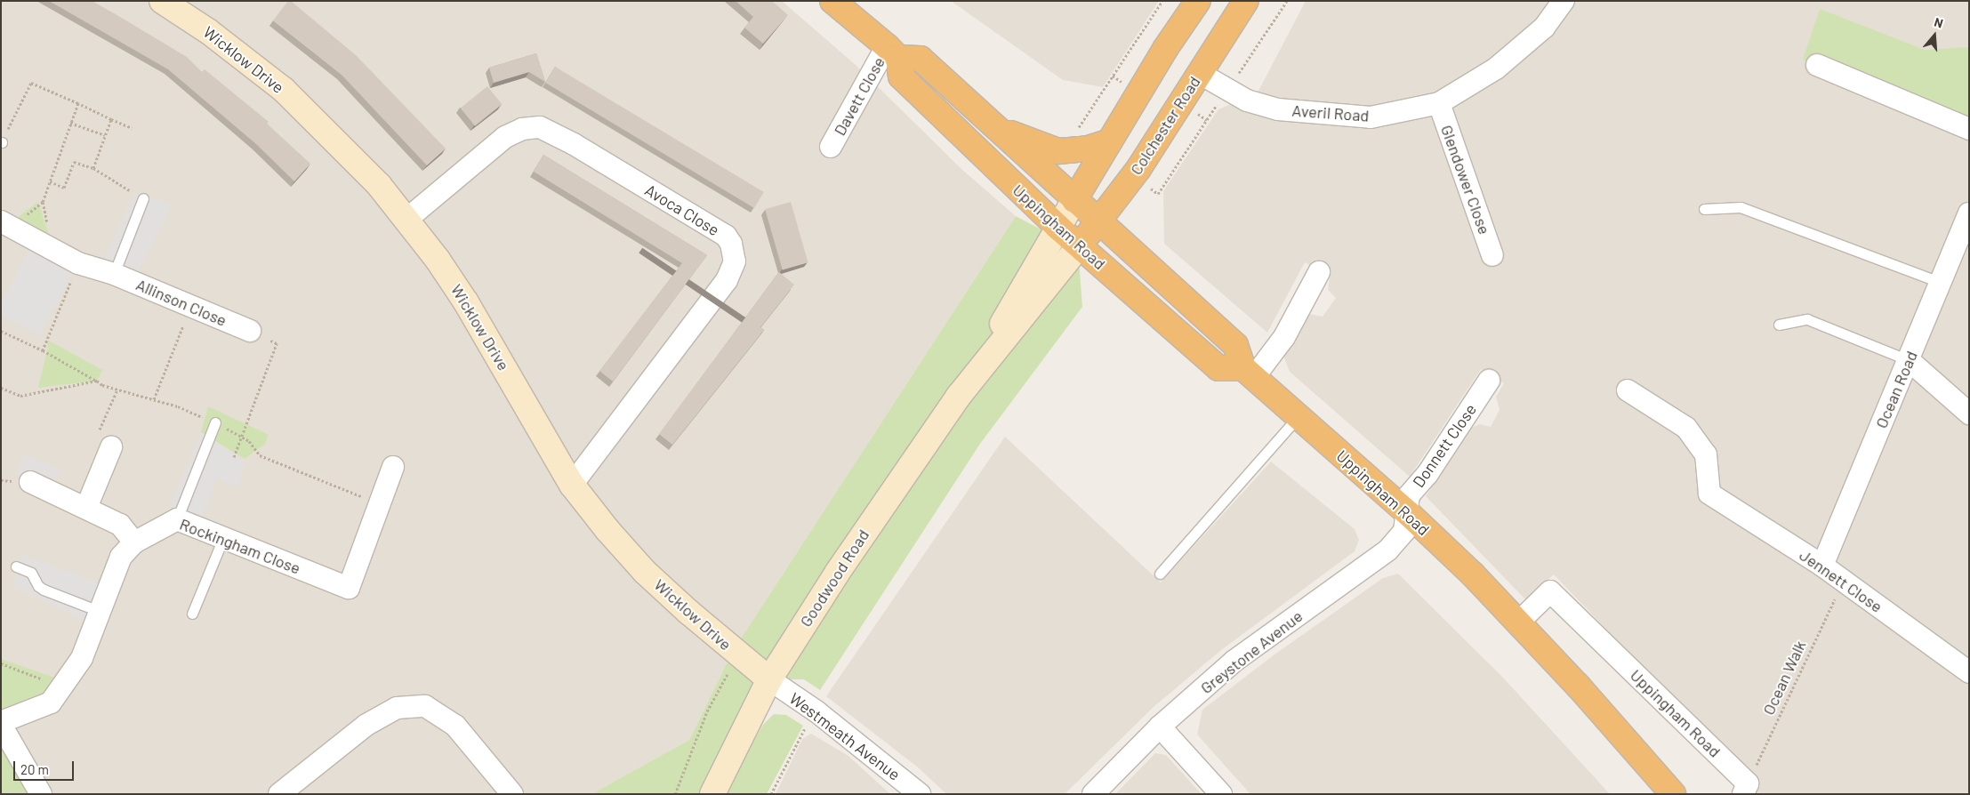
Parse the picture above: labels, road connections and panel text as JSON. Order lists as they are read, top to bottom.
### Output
{
  "streets": {
    "highway": ["Colchester Road", "Uppingham Road"],
    "street": [
      "Wicklow Drive",
      "Davett Close",
      "Averil Road",
      "Glendower Close",
      "Avoca Close",
      "Allinson Close",
      "Ocean Road",
      "Donnett Close",
      "Rockingham Close",
      "Goodwood Road",
      "Jennett Close",
      "Greystone Avenue",
      "Westmeath Avenue"
    ],
    "path": ["Ocean Walk"]
  },
  "crossings": [
    ["Wicklow Drive", "Avoca Close"],
    ["Wicklow Drive", "Goodwood Road"],
    ["Wicklow Drive", "Westmeath Avenue"],
    ["Davett Close", "Uppingham Road"],
    ["Averil Road", "Colchester Road"],
    ["Averil Road", "Glendower Close"],
    ["Colchester Road", "Uppingham Road"],
    ["Colchester Road", "Goodwood Road"],
    ["Uppingham Road", "Donnett Close"],
    ["Uppingham Road", "Goodwood Road"],
    ["Uppingham Road", "Greystone Avenue"],
    ["Uppingham Road", "Ocean Walk"],
    ["Ocean Road", "Jennett Close"],
    ["Donnett Close", "Greystone Avenue"],
    ["Goodwood Road", "Westmeath Avenue"],
    ["Jennett Close", "Ocean Walk"]
  ],
  "scale_bar": "20 m",
  "north": "top"
}
